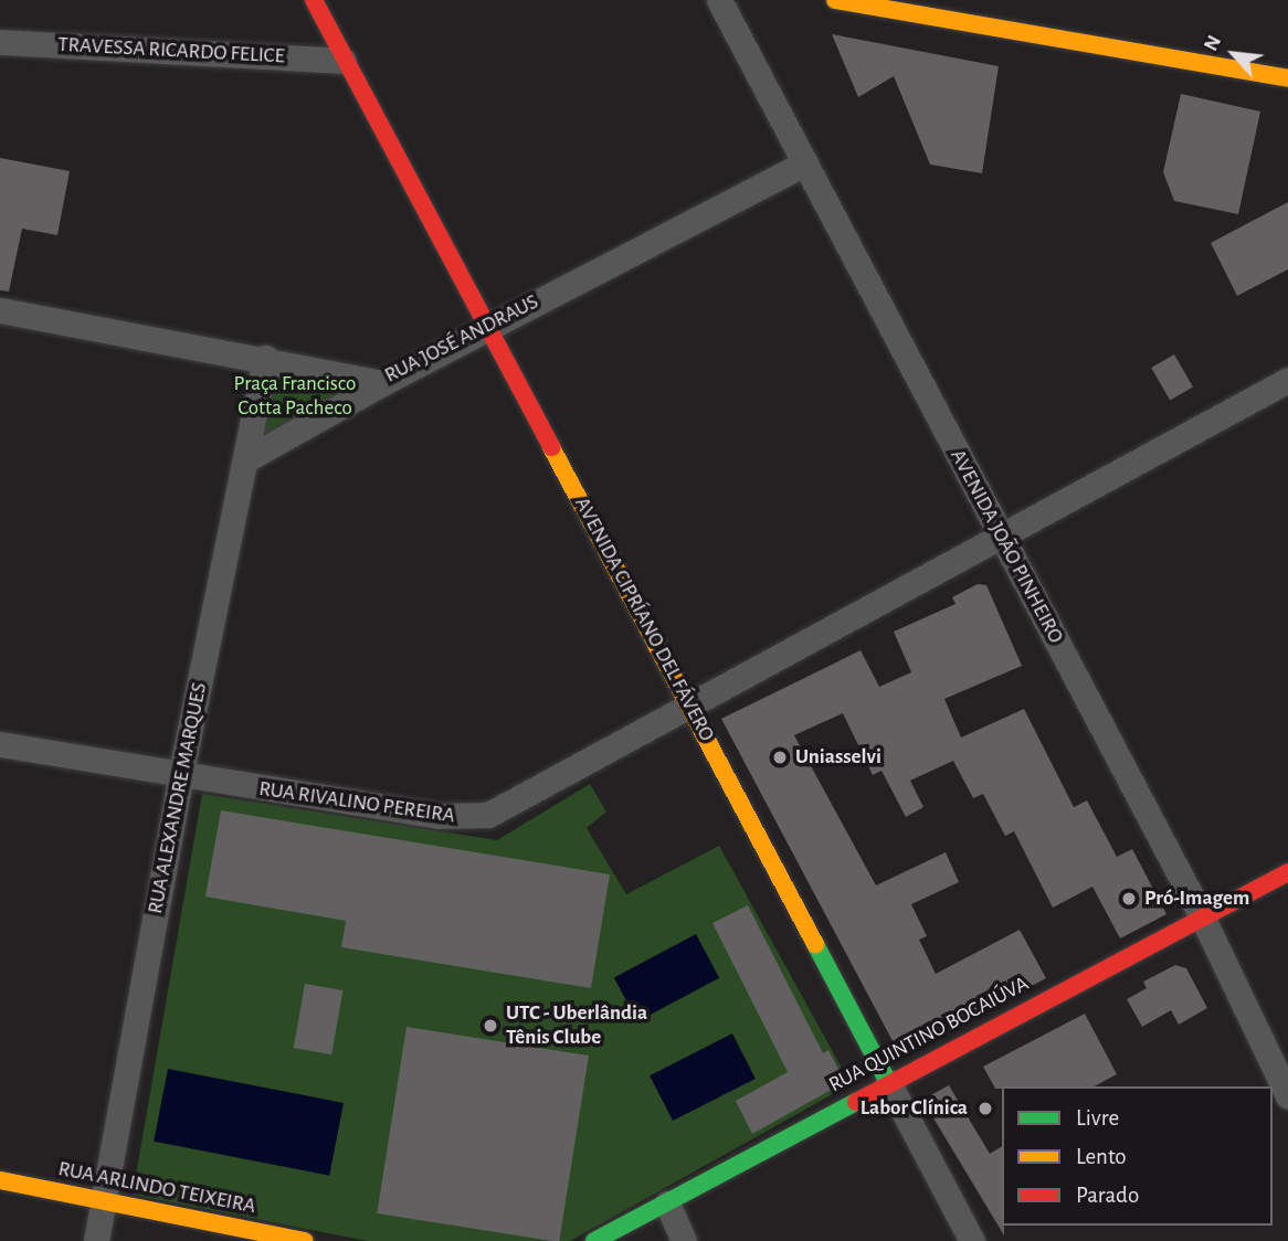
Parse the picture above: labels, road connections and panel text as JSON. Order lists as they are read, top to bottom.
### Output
{
  "streets": {
    "street": [
      "TRAVESSA RICARDO FELICE",
      "RUA JOSÉ ANDRAUS",
      "AVENIDA JOÃO PINHEIRO",
      "AVENIDA CIPRÍANO DEL FÁVERO",
      "RUA ALEXANDRE MARQUES",
      "RUA RIVALINO PEREIRA",
      "RUA QUINTINO BOCAIÚVA",
      "RUA ARLINDO TEIXEIRA"
    ]
  },
  "crossings": [
    ["TRAVESSA RICARDO FELICE", "AVENIDA CIPRÍANO DEL FÁVERO"],
    ["RUA JOSÉ ANDRAUS", "AVENIDA JOÃO PINHEIRO"],
    ["RUA JOSÉ ANDRAUS", "AVENIDA CIPRÍANO DEL FÁVERO"],
    ["RUA JOSÉ ANDRAUS", "RUA ALEXANDRE MARQUES"],
    ["AVENIDA JOÃO PINHEIRO", "RUA RIVALINO PEREIRA"],
    ["AVENIDA JOÃO PINHEIRO", "RUA QUINTINO BOCAIÚVA"],
    ["AVENIDA CIPRÍANO DEL FÁVERO", "RUA RIVALINO PEREIRA"],
    ["AVENIDA CIPRÍANO DEL FÁVERO", "RUA QUINTINO BOCAIÚVA"],
    ["RUA ALEXANDRE MARQUES", "RUA RIVALINO PEREIRA"],
    ["RUA ALEXANDRE MARQUES", "RUA ARLINDO TEIXEIRA"]
  ],
  "parks": ["Praça Francisco Cotta Pacheco"],
  "places": [
    "Uniasselvi",
    "Pró-Imagem",
    "UTC - Uberlândia Tênis Clube",
    "Labor Clínica"
  ],
  "legend": ["Livre", "Lento", "Parado"],
  "north": "top left"
}
